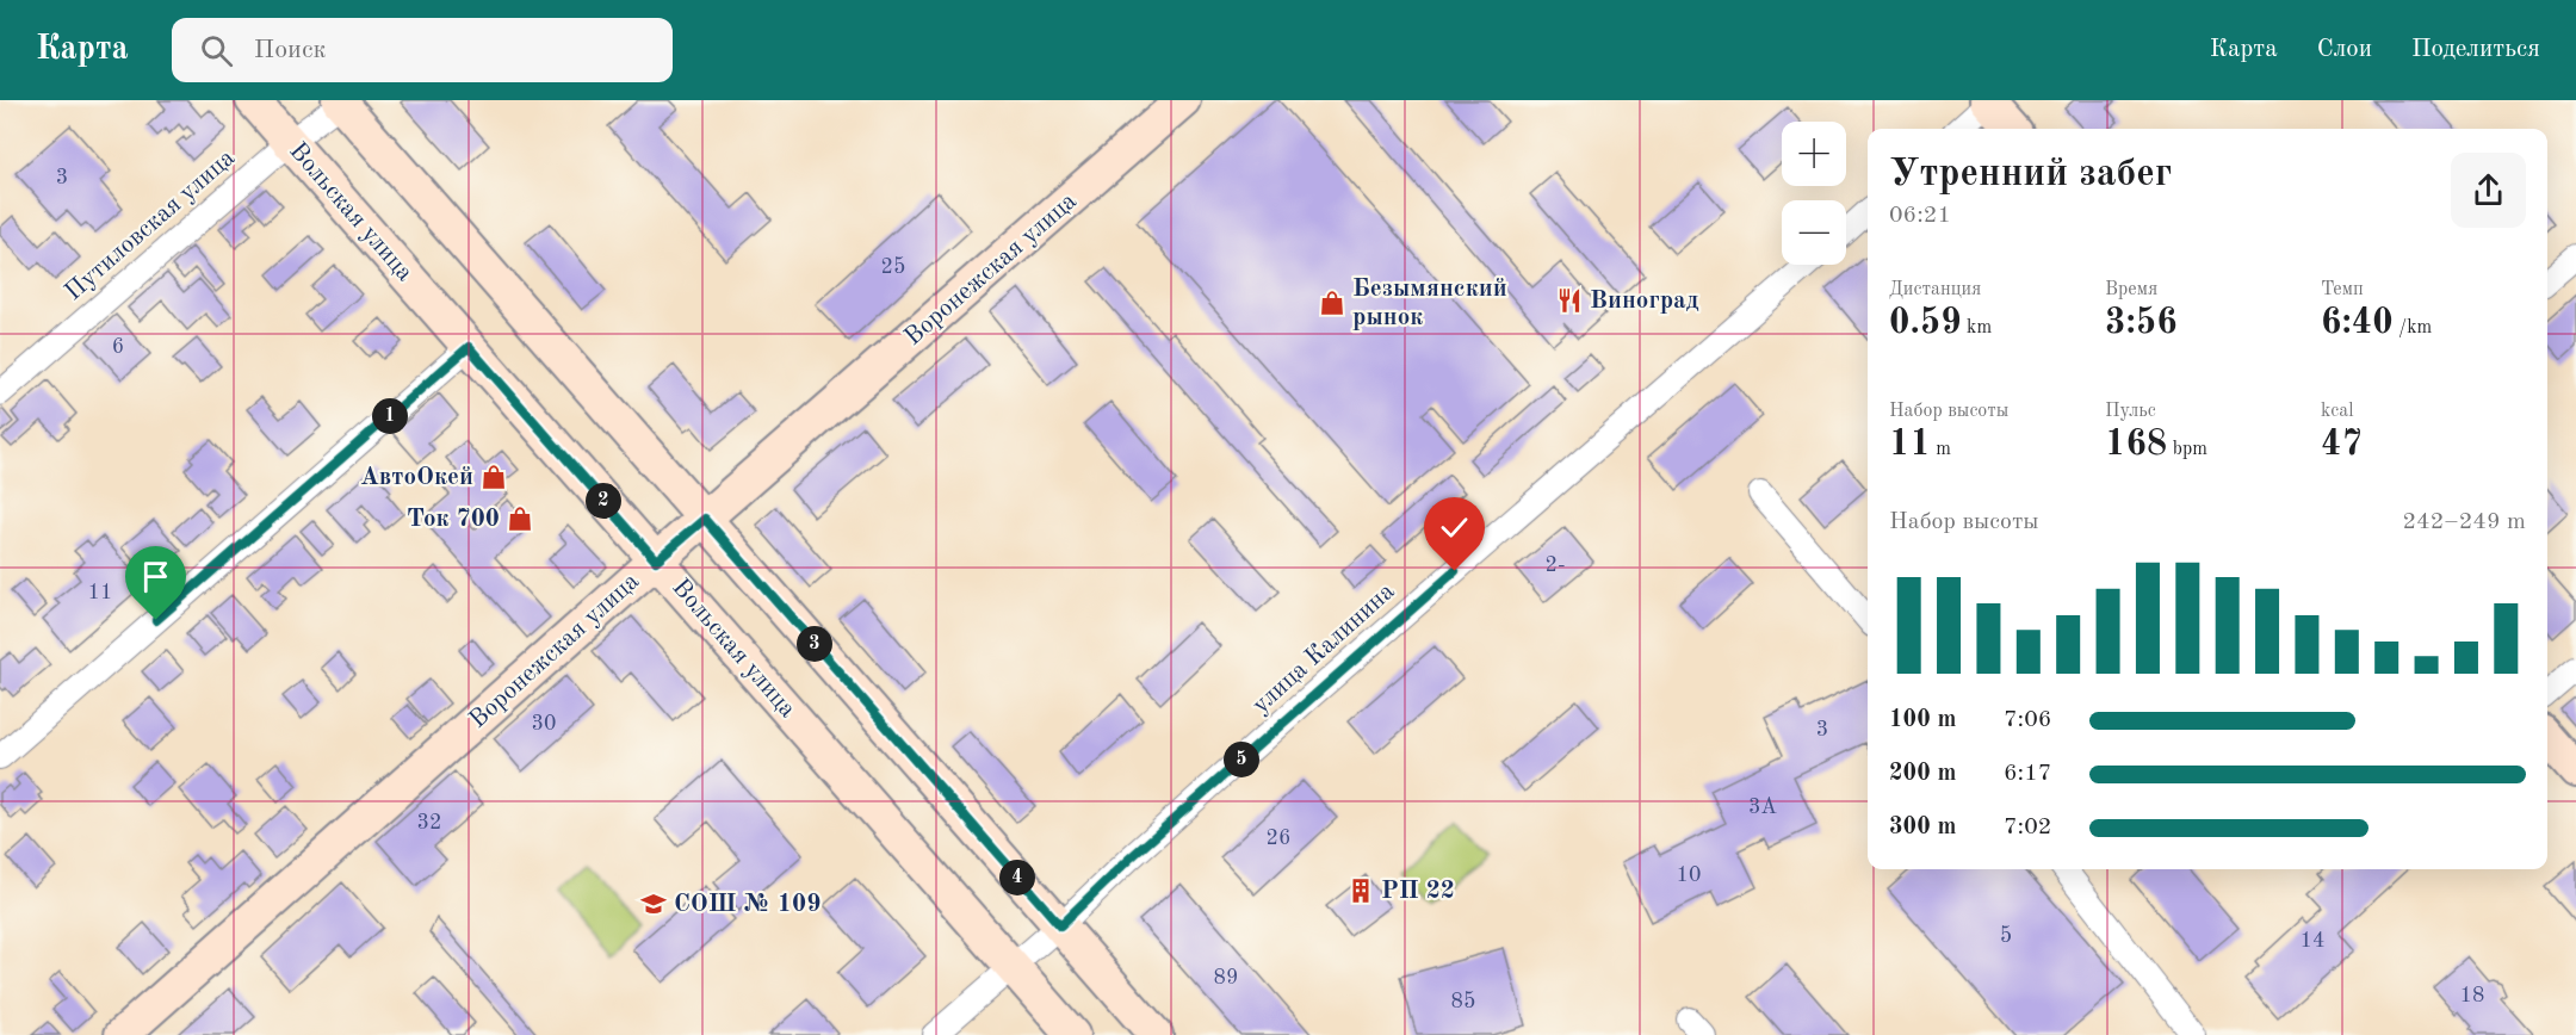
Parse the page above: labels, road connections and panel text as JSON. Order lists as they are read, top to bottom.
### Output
{
  "streets": {
    "main road": ["Вольская улица", "Воронежская улица"],
    "street": ["Путиловская улица", "улица Калинина"]
  },
  "crossings": [
    ["Вольская улица", "Путиловская улица"],
    ["Вольская улица", "Воронежская улица"],
    ["Вольская улица", "улица Калинина"]
  ],
  "places": {
    "restaurant": ["Виноград"],
    "shop": ["Безымянский рынок", "АвтоОкей", "Ток 700"],
    "building": ["РП 22"],
    "school or university": ["СОШ № 109"]
  },
  "house_numbers": [
    "3",
    "25",
    "6",
    "2-",
    "11",
    "30",
    "3",
    "3А",
    "32",
    "26",
    "10",
    "5",
    "14",
    "89",
    "18",
    "85"
  ],
  "page": {
    "header": "Карта",
    "search": "Поиск",
    "nav": ["Карта", "Слои", "Поделиться"],
    "map_buttons": ["+", "−"],
    "heading": ["Утренний забег", "06:21"],
    "stats": [
      ["Дистанция", "0.59 km"],
      ["Время", "3:56"],
      ["Темп", "6:40 /km"],
      ["Набор высоты", "11 m"],
      ["Пульс", "168 bpm"],
      ["kcal", "47"]
    ],
    "pins": [
      "1",
      "2",
      "3",
      "5",
      "4"
    ],
    "chart": ["Набор высоты", "242–249 m"],
    "list": [
      {
        "name": "100 m",
        "note": "7:06"
      },
      {
        "name": "200 m",
        "note": "6:17"
      },
      {
        "name": "300 m",
        "note": "7:02"
      }
    ]
  }
}
